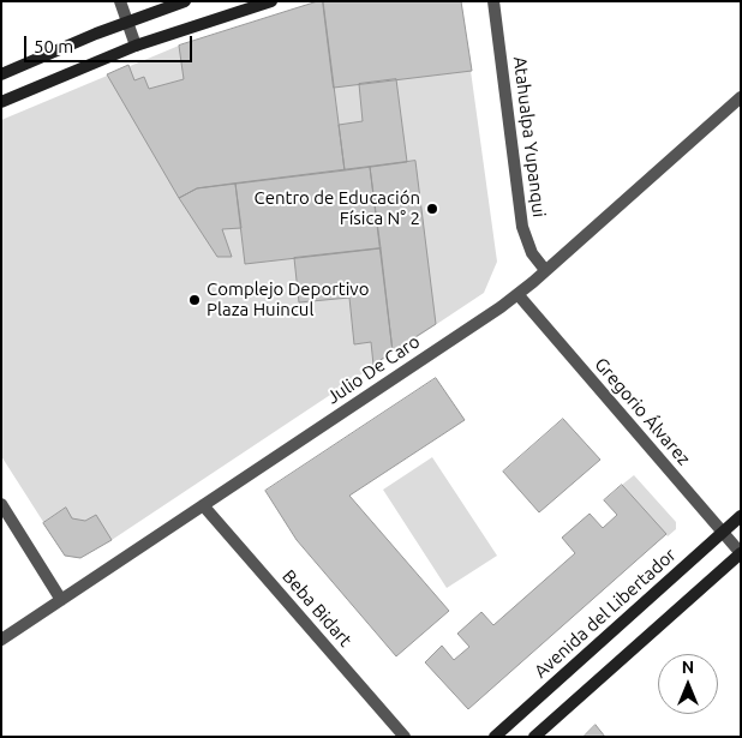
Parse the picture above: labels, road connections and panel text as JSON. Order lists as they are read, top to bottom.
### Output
{
  "streets": {
    "main road": ["Avenida del Libertador"],
    "street": [
      "Atahualpa Yupanqui",
      "Julio De Caro",
      "Gregorio Álvarez",
      "Beba Bidart"
    ]
  },
  "crossings": [
    ["Atahualpa Yupanqui", "Julio De Caro"],
    ["Julio De Caro", "Gregorio Álvarez"],
    ["Julio De Caro", "Beba Bidart"],
    ["Gregorio Álvarez", "Avenida del Libertador"]
  ],
  "places": ["Centro de Educación Física N° 2", "Complejo Deportivo Plaza Huincul"],
  "scale_bar": "50 m",
  "north": "top"
}
